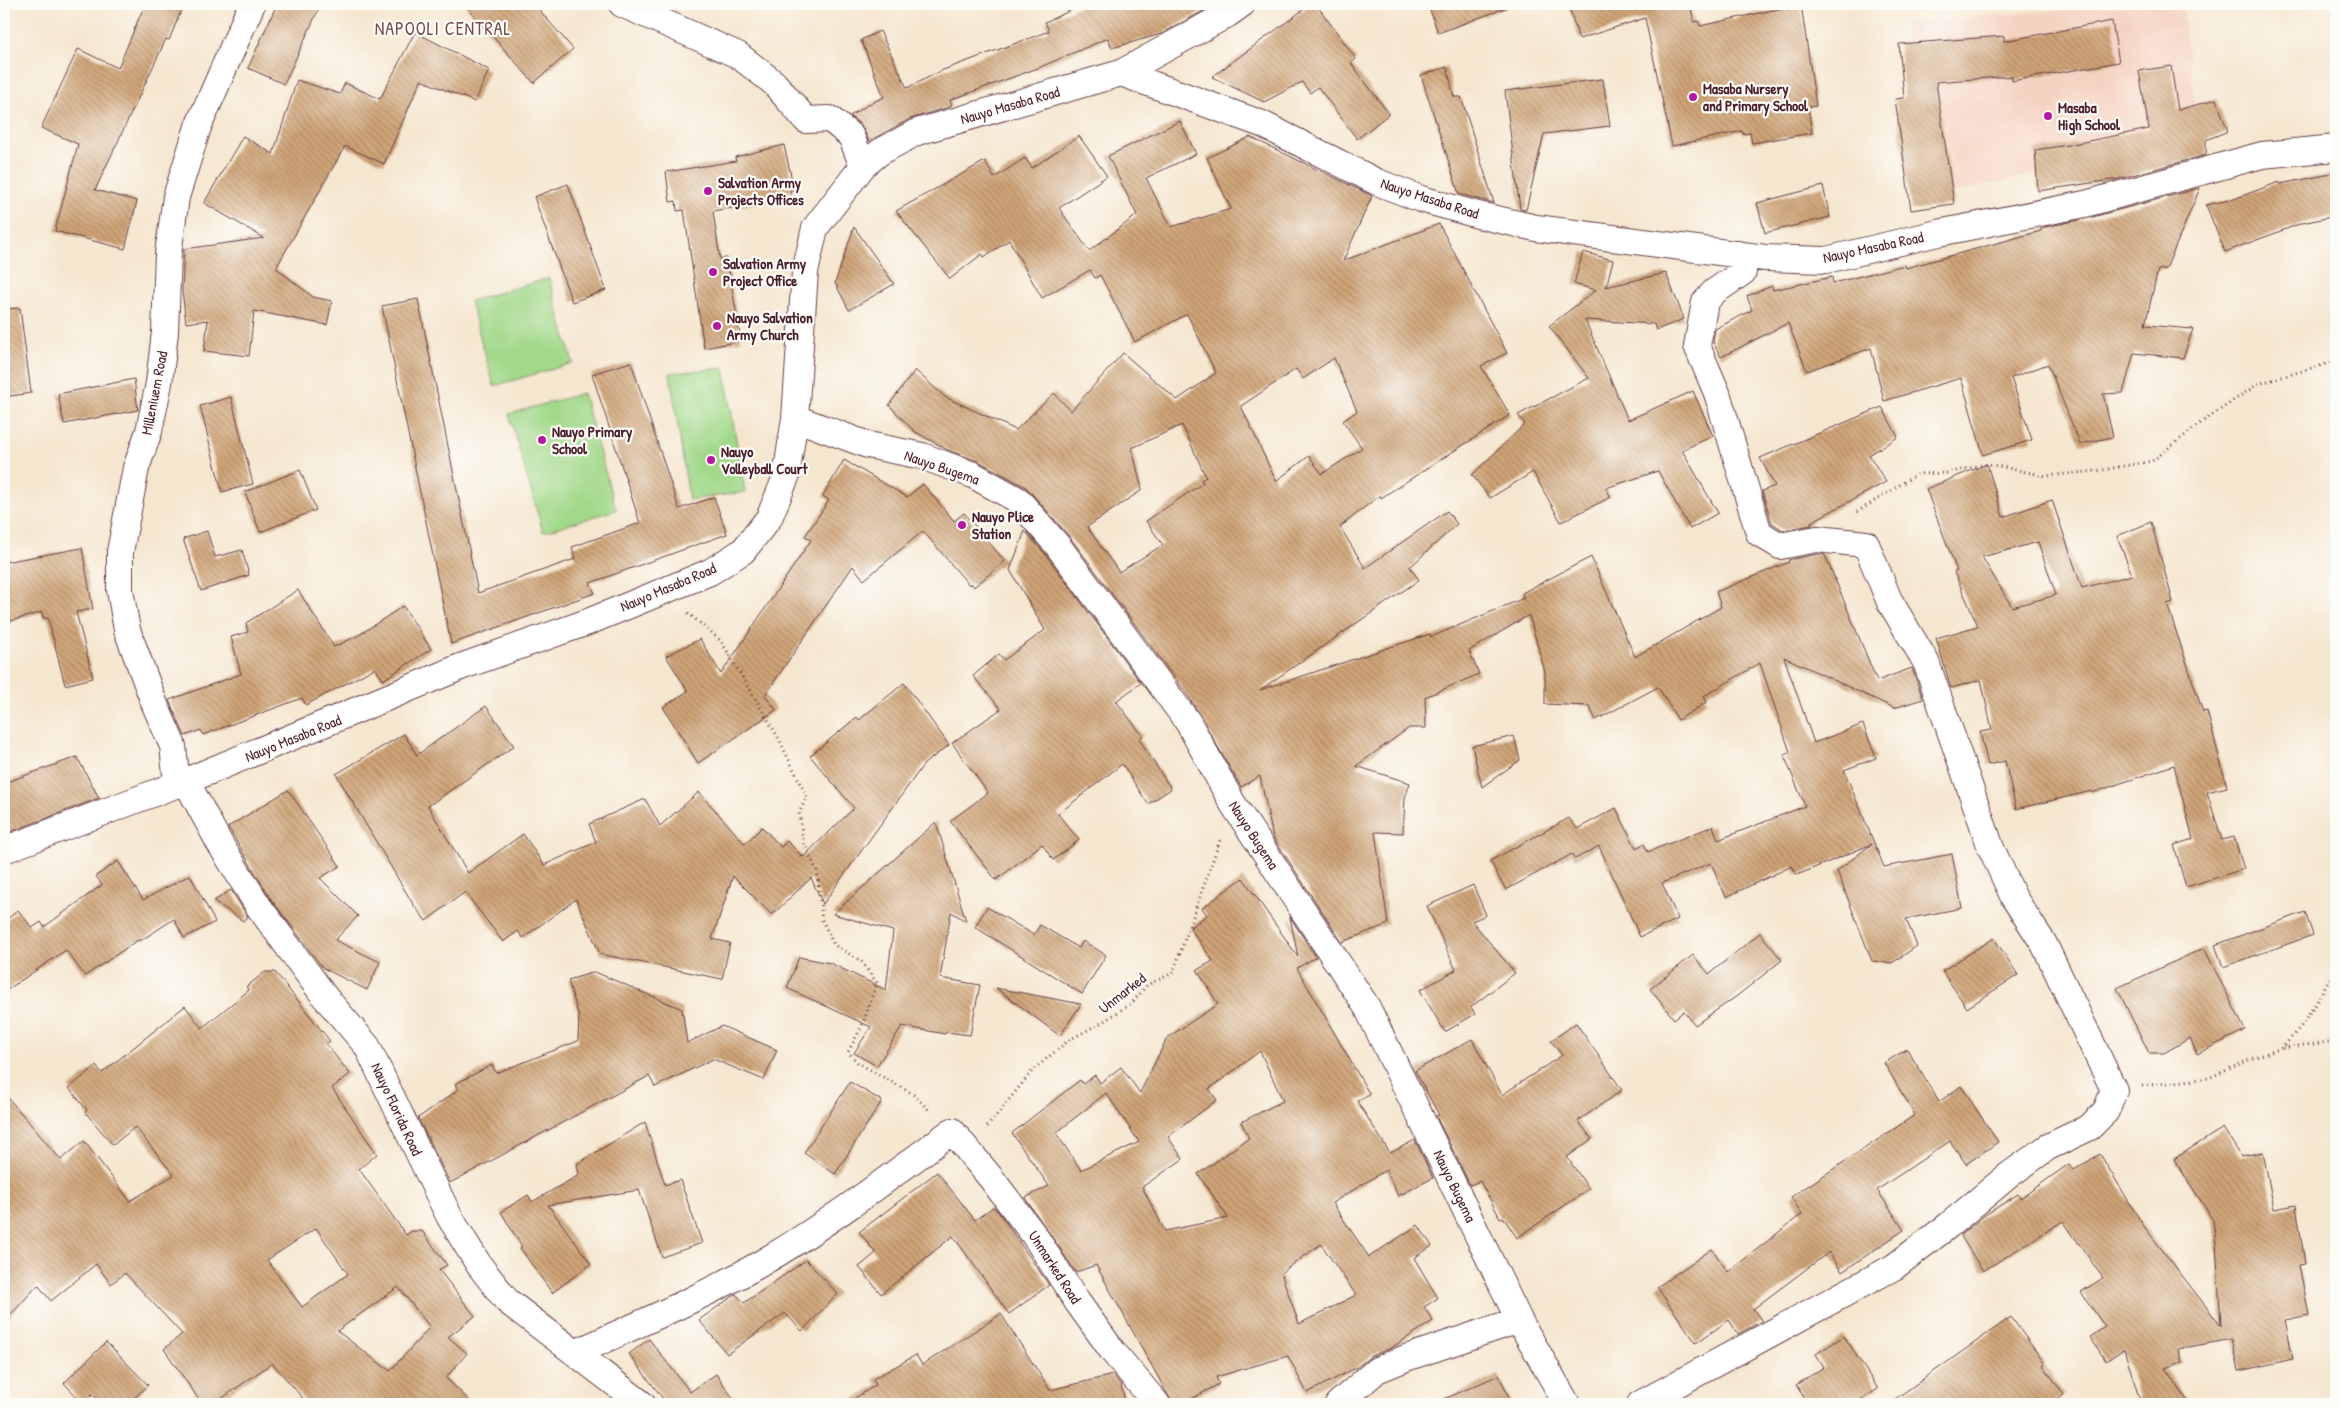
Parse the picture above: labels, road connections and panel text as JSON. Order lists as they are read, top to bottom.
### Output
{
  "streets": {
    "street": [
      "Nauyo Masaba Road",
      "Milleniuem Road",
      "Nauyo Bugema",
      "Nauyo Florida Road",
      "Unmarked Road"
    ],
    "path": ["Unmarked"]
  },
  "crossings": [
    ["Nauyo Masaba Road", "Milleniuem Road"],
    ["Nauyo Masaba Road", "Nauyo Bugema"],
    ["Nauyo Masaba Road", "Nauyo Florida Road"],
    ["Milleniuem Road", "Nauyo Florida Road"],
    ["Nauyo Bugema", "Unmarked"],
    ["Unmarked", "Unmarked Road"]
  ],
  "districts": ["NAPOOLI CENTRAL"],
  "places": [
    "Masaba Nursery and Primary School",
    "Masaba High School",
    "Salvation Army Projects Offices",
    "Salvation Army Project Office",
    "Nauyo Salvation Army Church",
    "Nauyo Primary School",
    "Nauyo Volleyball Court",
    "Nauyo Plice Station"
  ]
}
